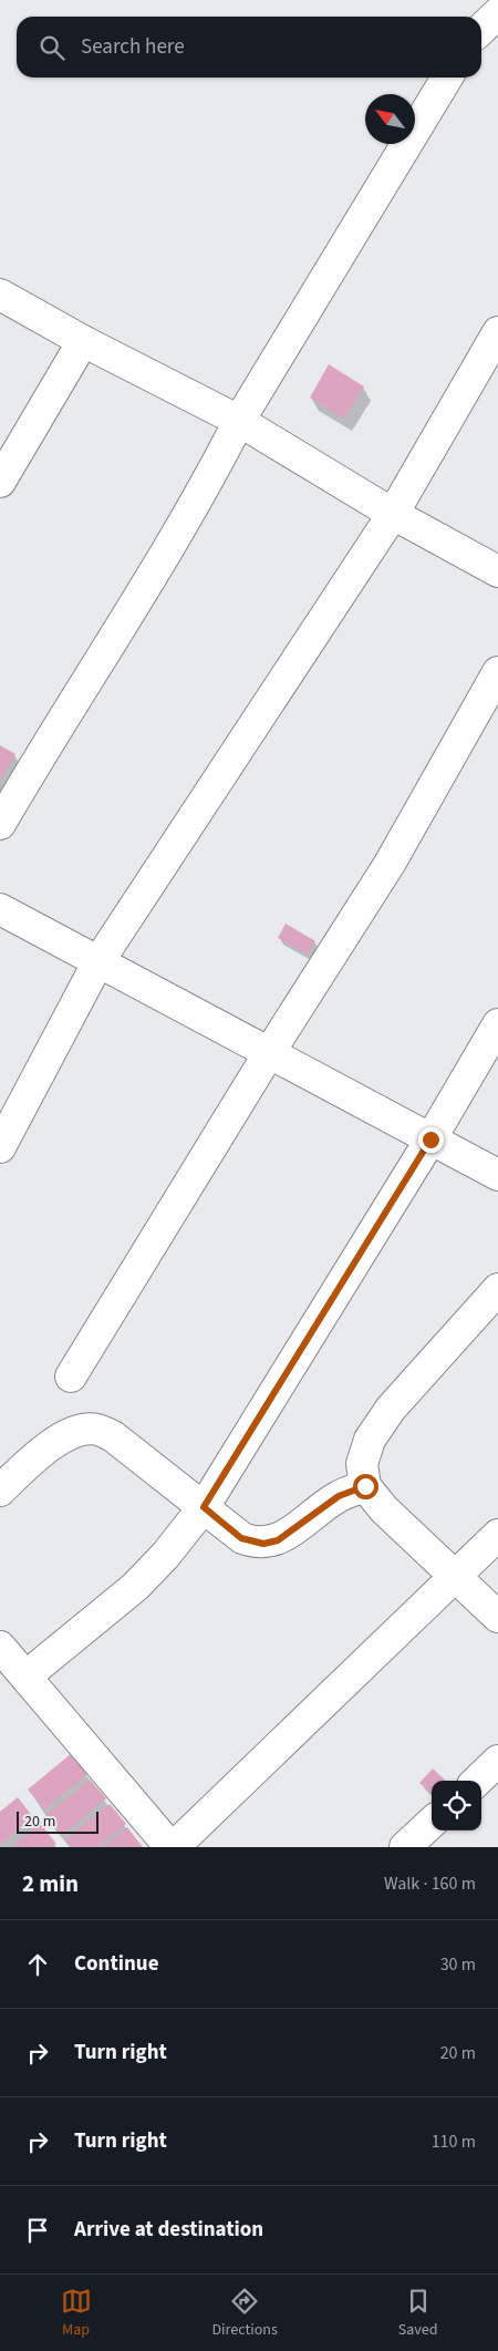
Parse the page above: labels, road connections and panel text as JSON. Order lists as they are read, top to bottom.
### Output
{
  "scale_bar": "20 m",
  "north": "top left",
  "page": {
    "search": "Search here",
    "scale": "20 m",
    "heading": ["2 min", "Walk · 160 m"],
    "list": [
      ["Continue", "30 m"],
      ["Turn right", "20 m"],
      ["Turn right", "110 m"],
      "Arrive at destination"
    ],
    "nav": ["Map", "Directions", "Saved"]
  }
}
